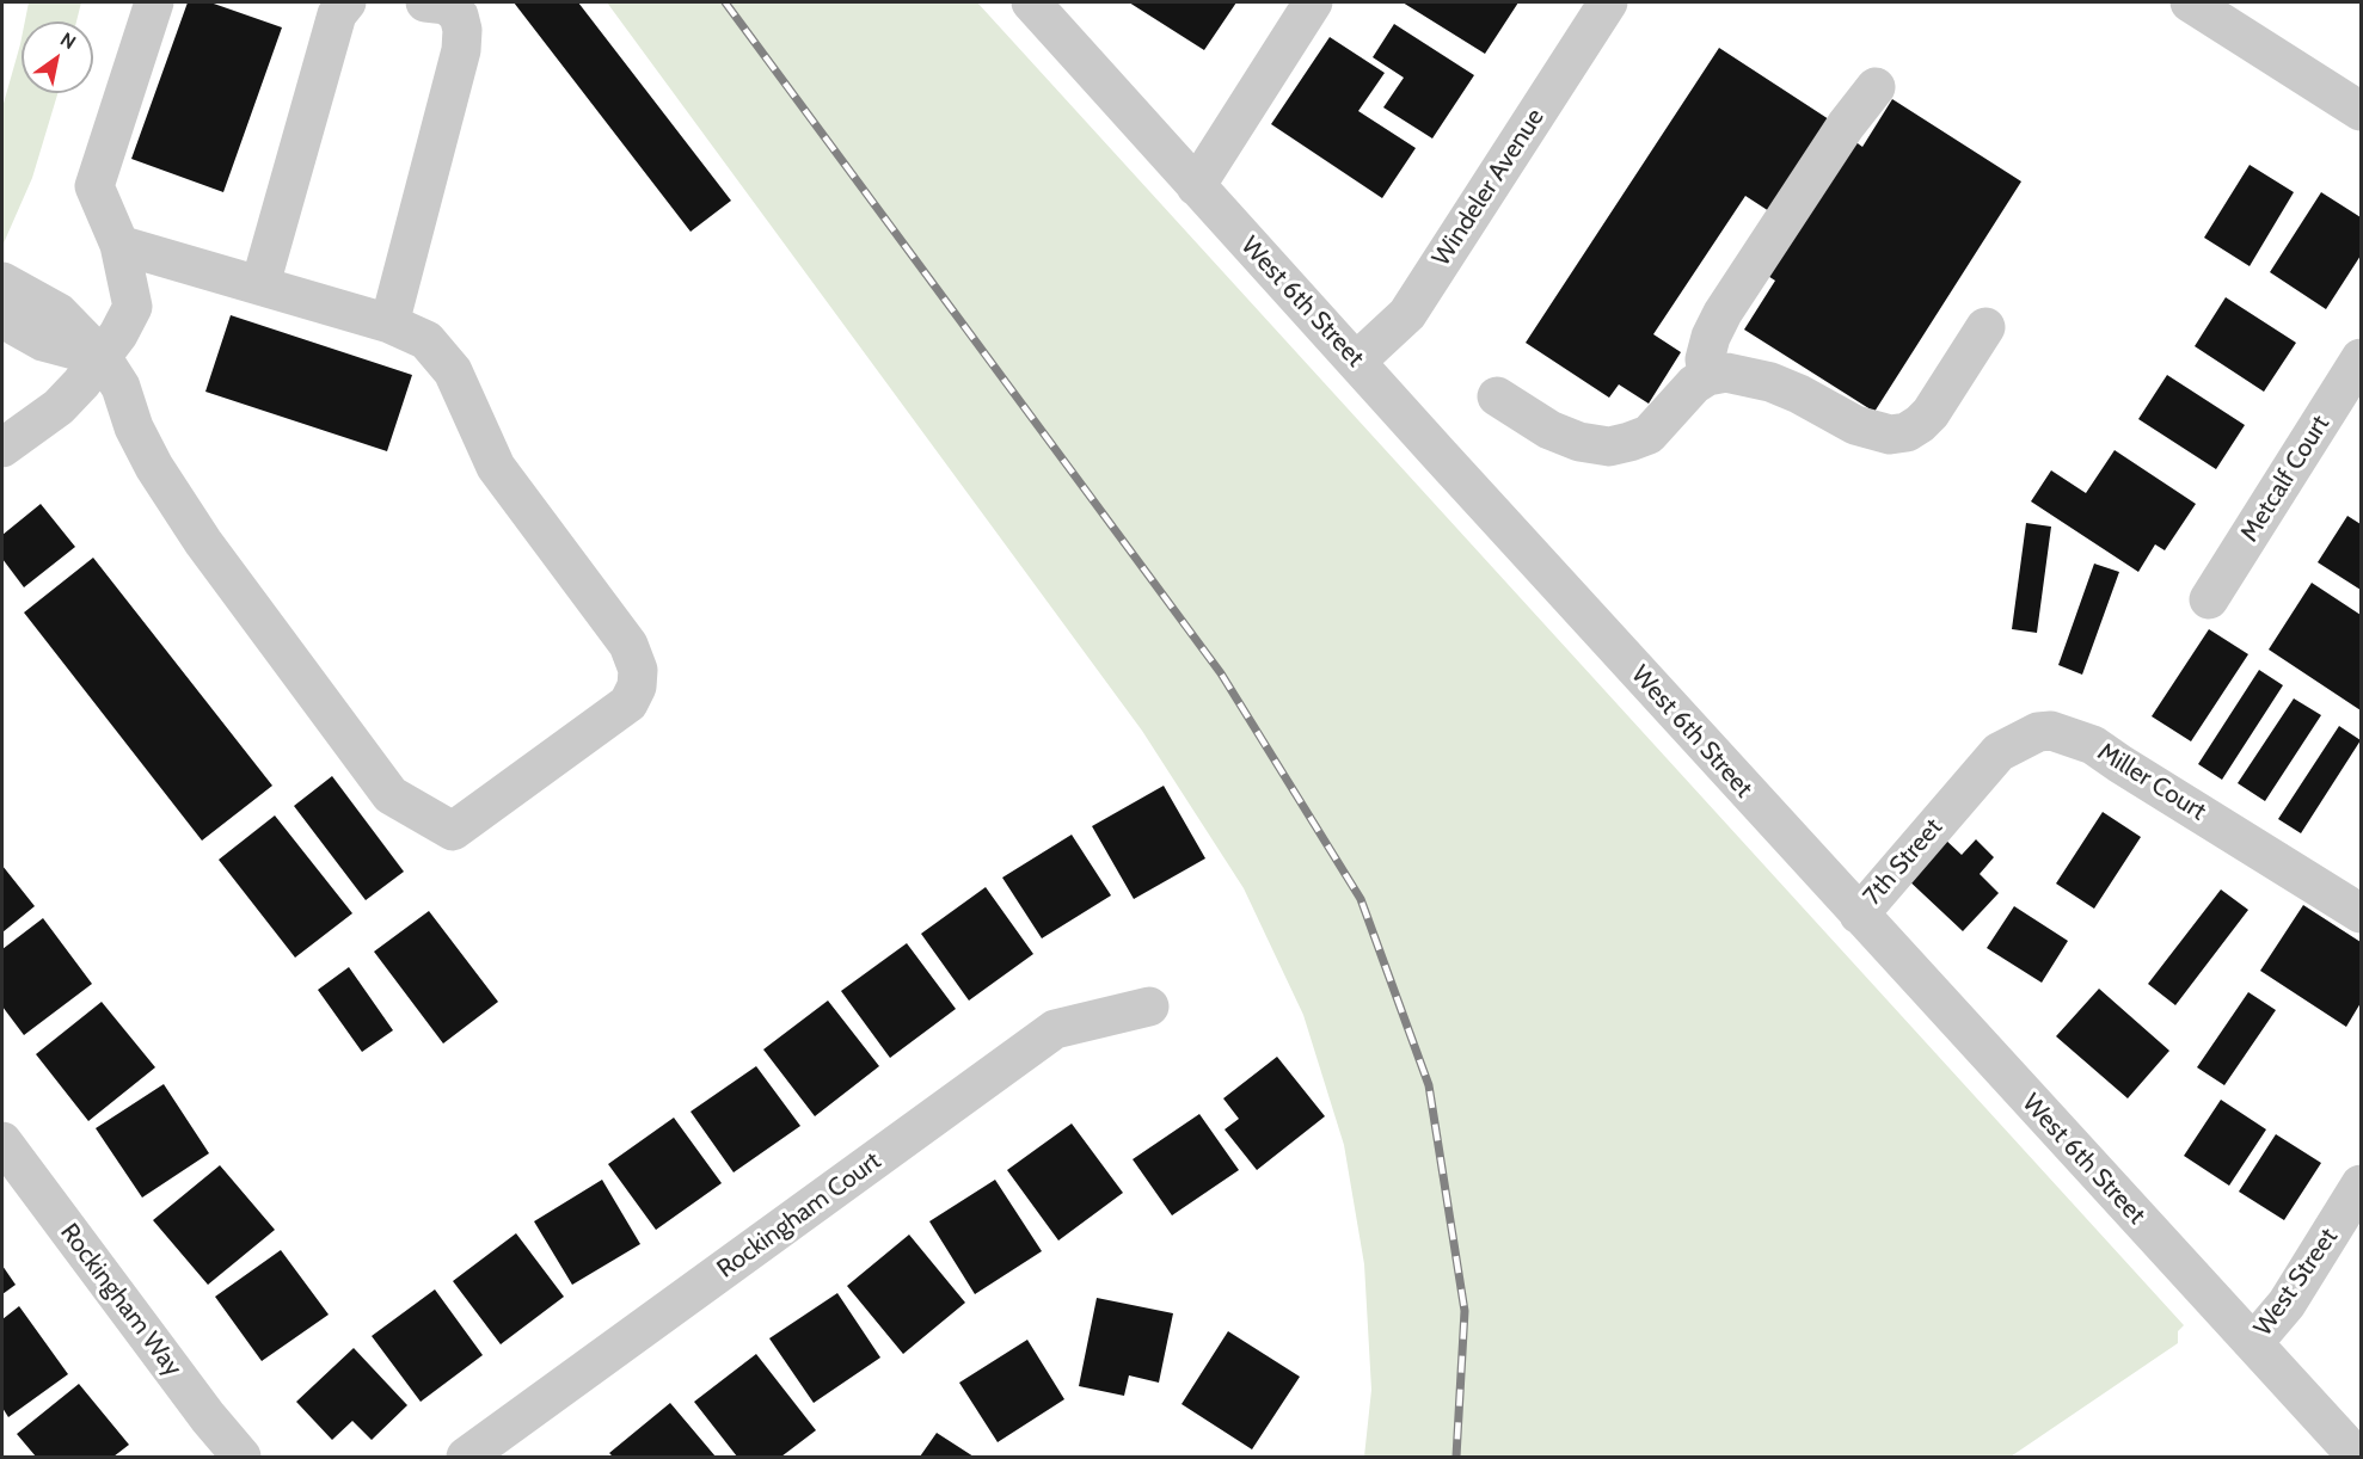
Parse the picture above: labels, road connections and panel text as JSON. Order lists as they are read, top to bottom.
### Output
{
  "streets": {
    "street": [
      "Windeler Avenue",
      "West 6th Street",
      "Metcalf Court",
      "Miller Court",
      "7th Street",
      "Rockingham Court",
      "West Street",
      "Rockingham Way"
    ]
  },
  "crossings": [
    ["Windeler Avenue", "West 6th Street"],
    ["West 6th Street", "7th Street"],
    ["West 6th Street", "West Street"],
    ["Miller Court", "7th Street"]
  ],
  "north": "top right"
}
